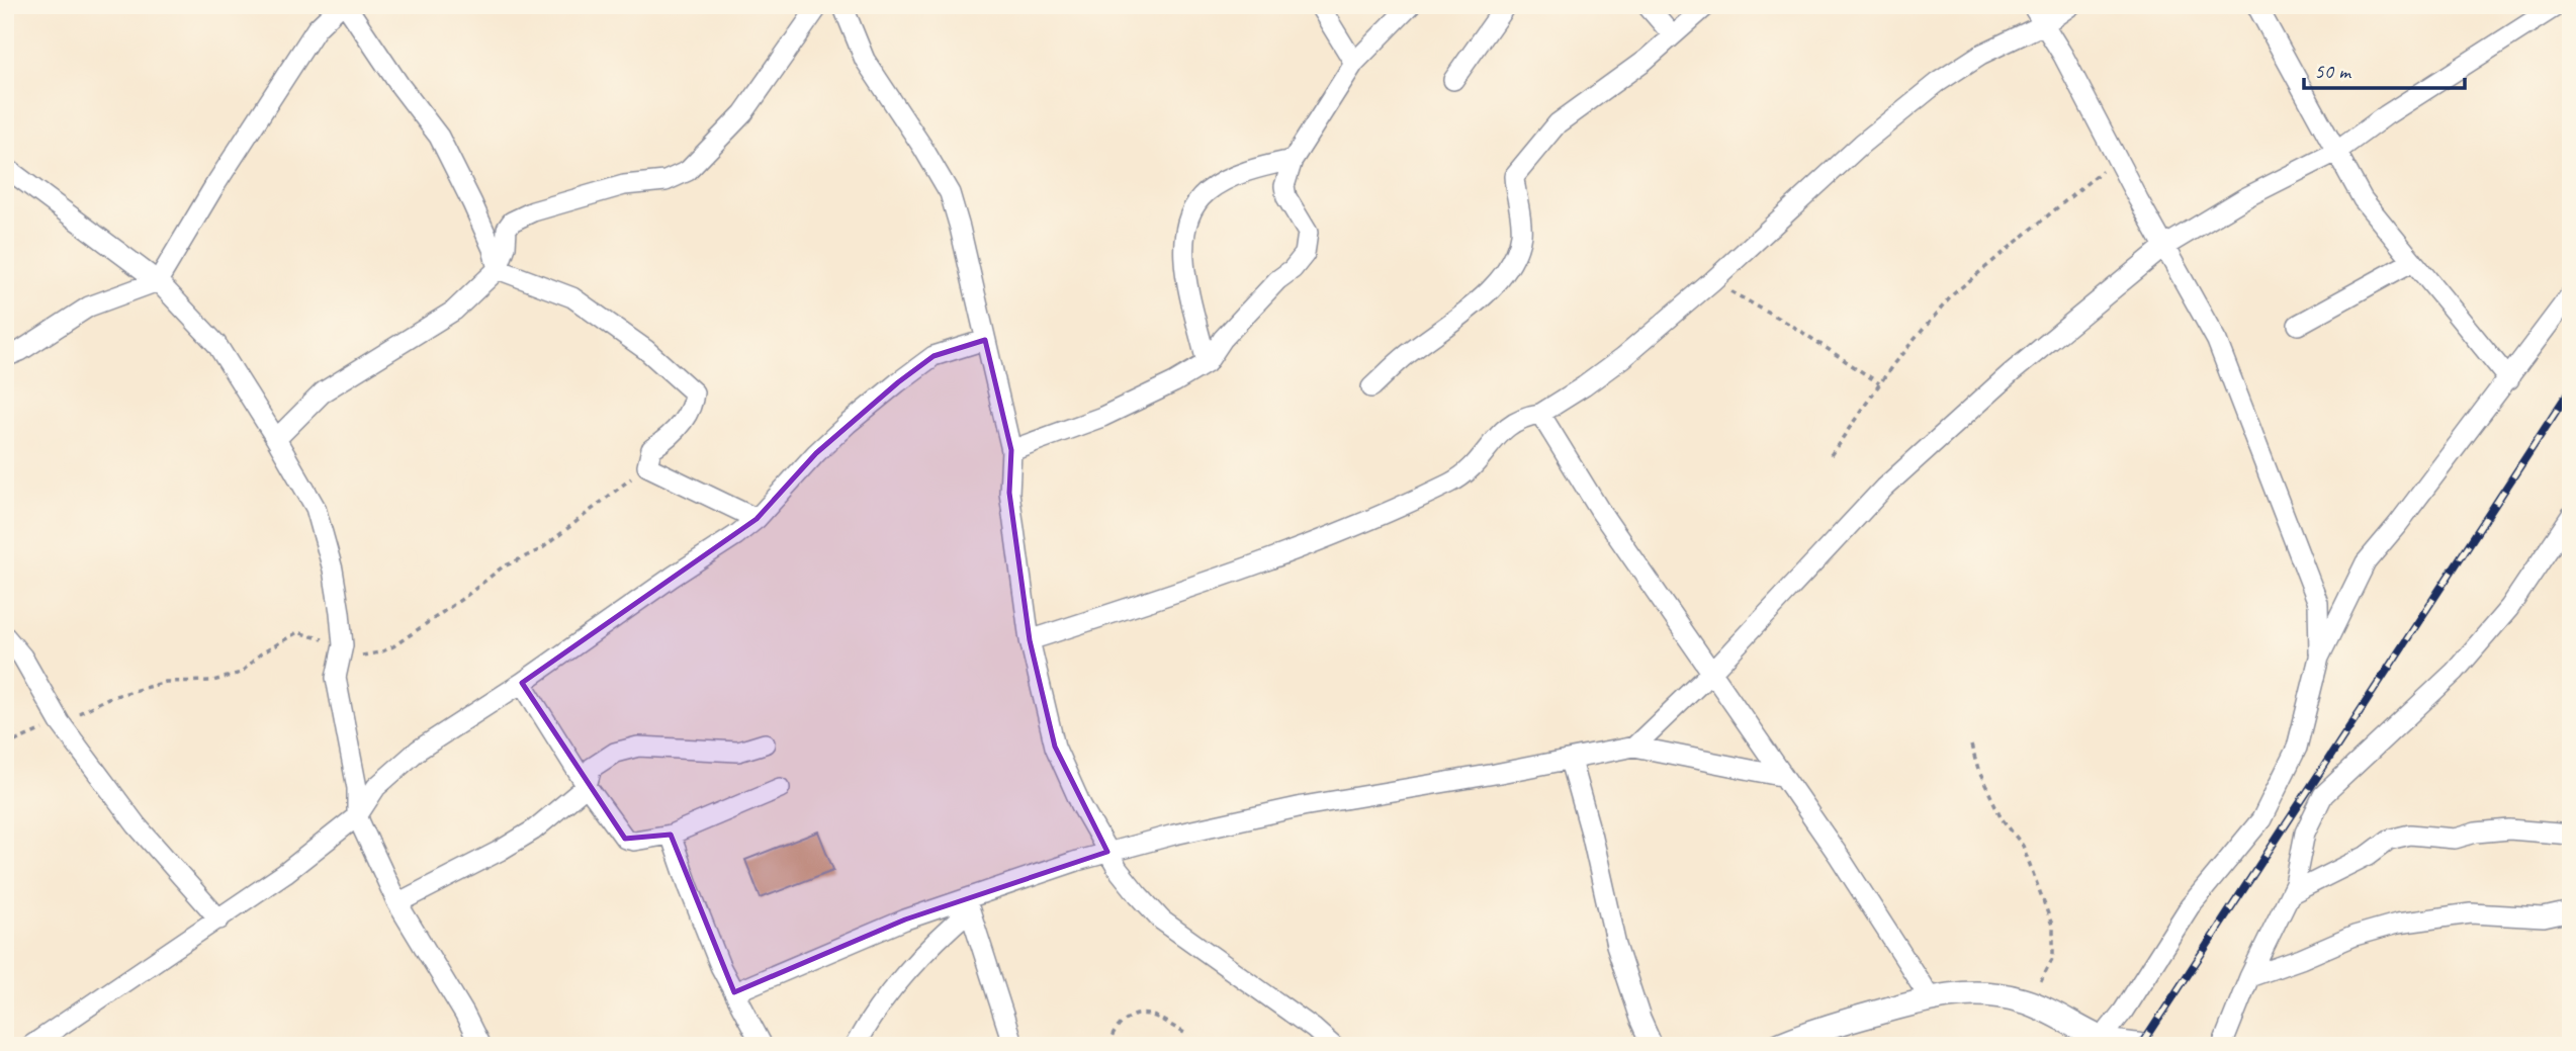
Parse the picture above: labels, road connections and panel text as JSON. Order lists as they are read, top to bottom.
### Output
{
  "scale_bar": "50 m"
}
